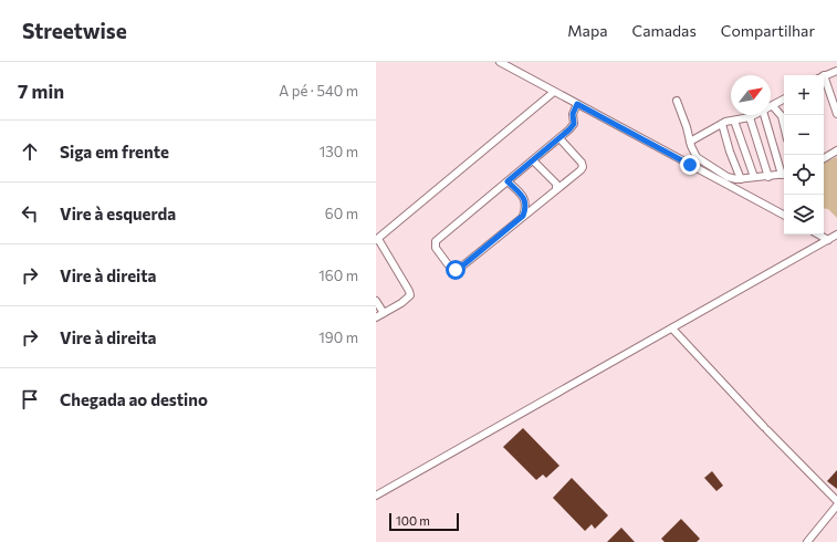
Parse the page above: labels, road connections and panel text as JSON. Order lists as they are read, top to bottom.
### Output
{
  "scale_bar": "100 m",
  "north": "top right",
  "page": {
    "header": "Streetwise",
    "nav": ["Mapa", "Camadas", "Compartilhar"],
    "heading": ["7 min", "A pé · 540 m"],
    "map_buttons": ["+", "−"],
    "list": [
      ["Siga em frente", "130 m"],
      ["Vire à esquerda", "60 m"],
      ["Vire à direita", "160 m"],
      ["Vire à direita", "190 m"],
      "Chegada ao destino"
    ],
    "scale": "100 m"
  }
}
